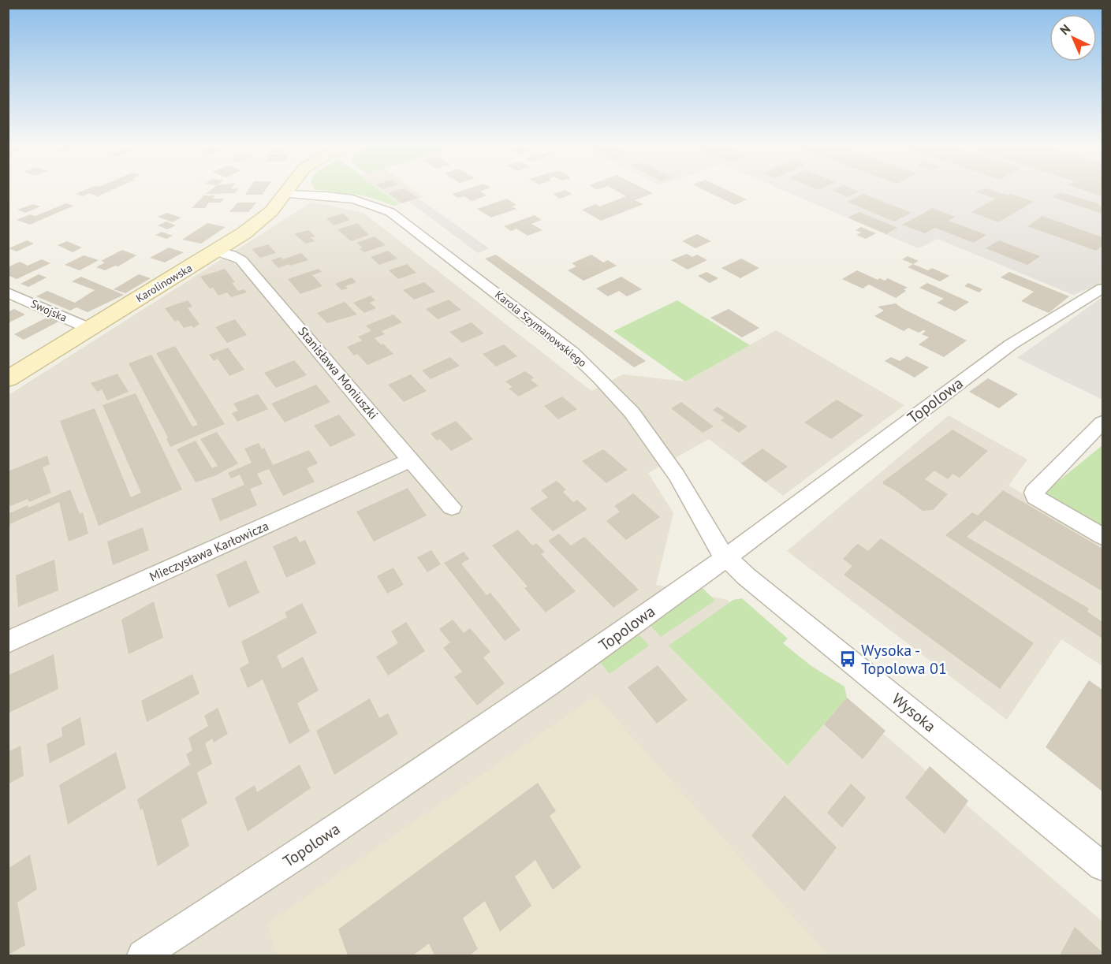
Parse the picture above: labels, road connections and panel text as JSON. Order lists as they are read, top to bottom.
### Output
{
  "streets": {
    "street": [
      "Karolinowska",
      "Swojska",
      "Karola Szymanowskiego",
      "Stanisława Moniuszki",
      "Topolowa",
      "Mieczysława Karłowicza",
      "Wysoka"
    ]
  },
  "crossings": [
    ["Karolinowska", "Swojska"],
    ["Karolinowska", "Karola Szymanowskiego"],
    ["Karolinowska", "Stanisława Moniuszki"],
    ["Karola Szymanowskiego", "Topolowa"],
    ["Karola Szymanowskiego", "Wysoka"],
    ["Stanisława Moniuszki", "Mieczysława Karłowicza"],
    ["Topolowa", "Wysoka"]
  ],
  "places": {
    "bus stop": ["Wysoka - Topolowa 01"]
  },
  "north": "top left"
}
